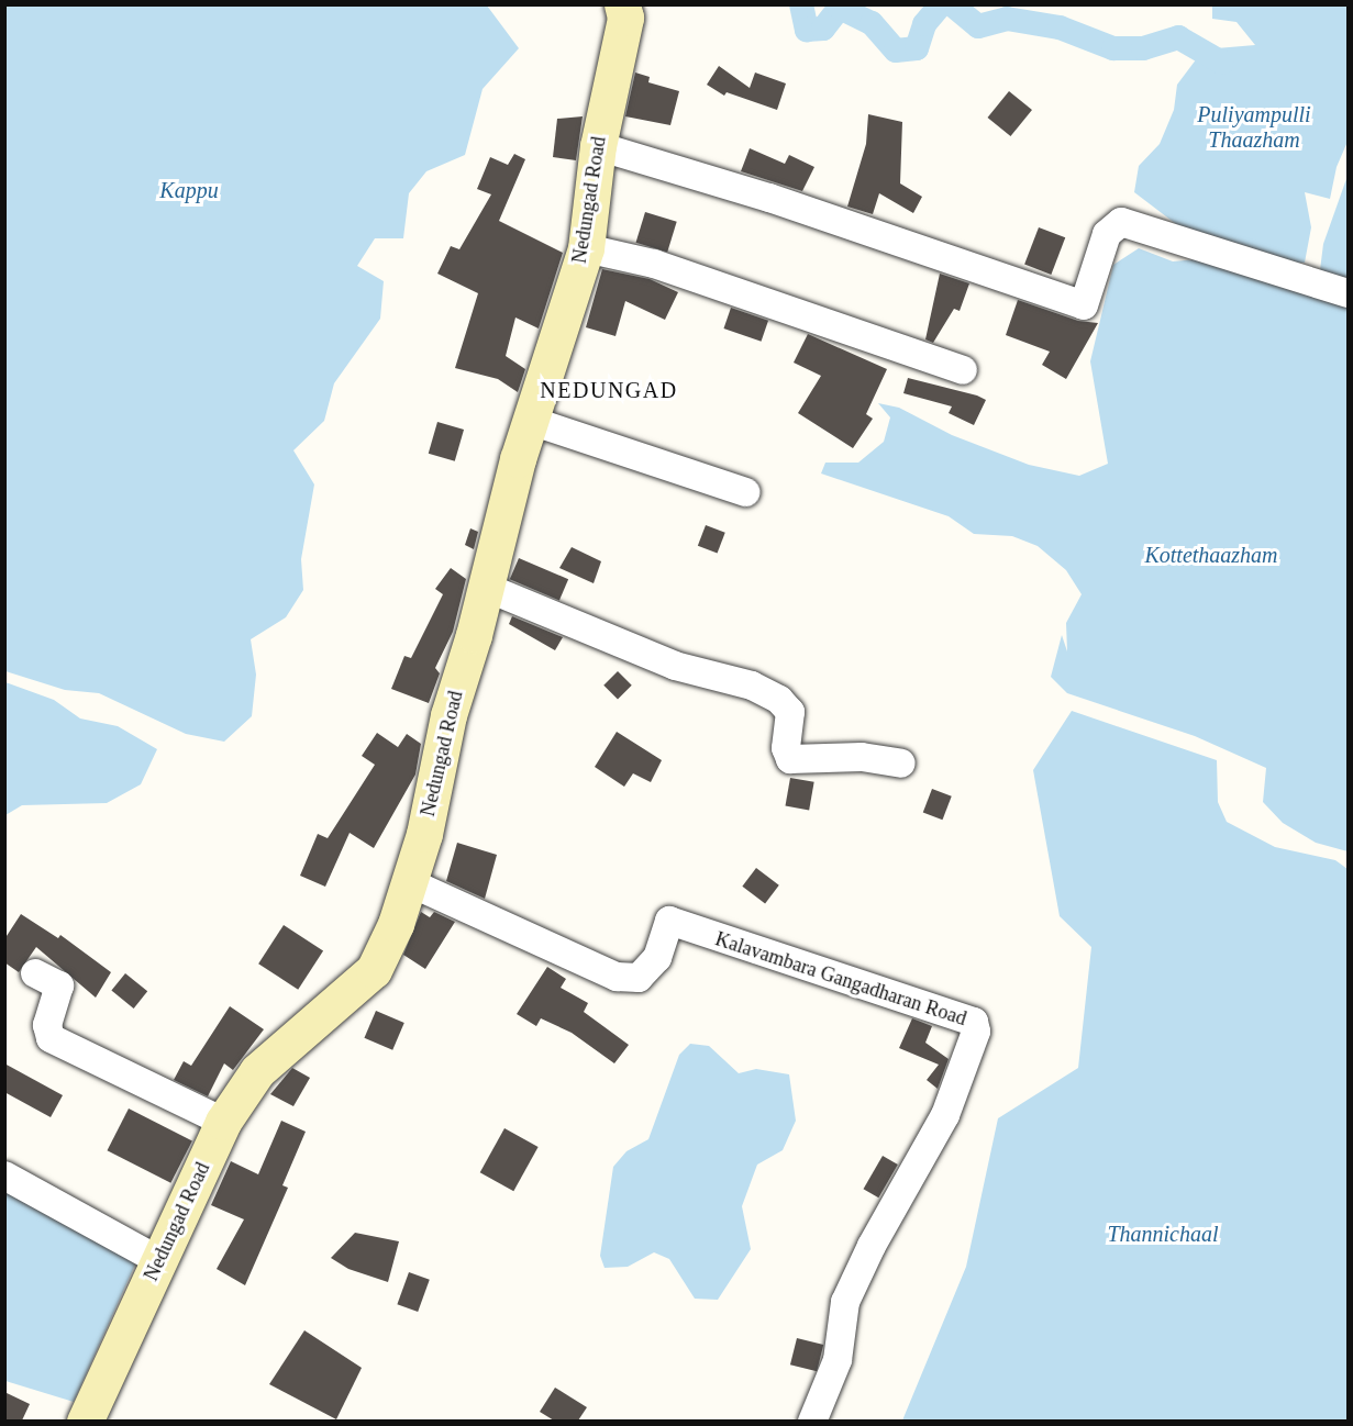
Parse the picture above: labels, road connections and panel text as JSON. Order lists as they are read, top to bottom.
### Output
{
  "streets": {
    "main road": ["Nedungad Road"],
    "street": ["Kalavambara Gangadharan Road"]
  },
  "crossings": [
    ["Nedungad Road", "Kalavambara Gangadharan Road"]
  ],
  "districts": ["NEDUNGAD"],
  "water": [
    "Puliyampulli Thaazham",
    "Kappu",
    "Kottethaazham",
    "Thannichaal"
  ]
}
